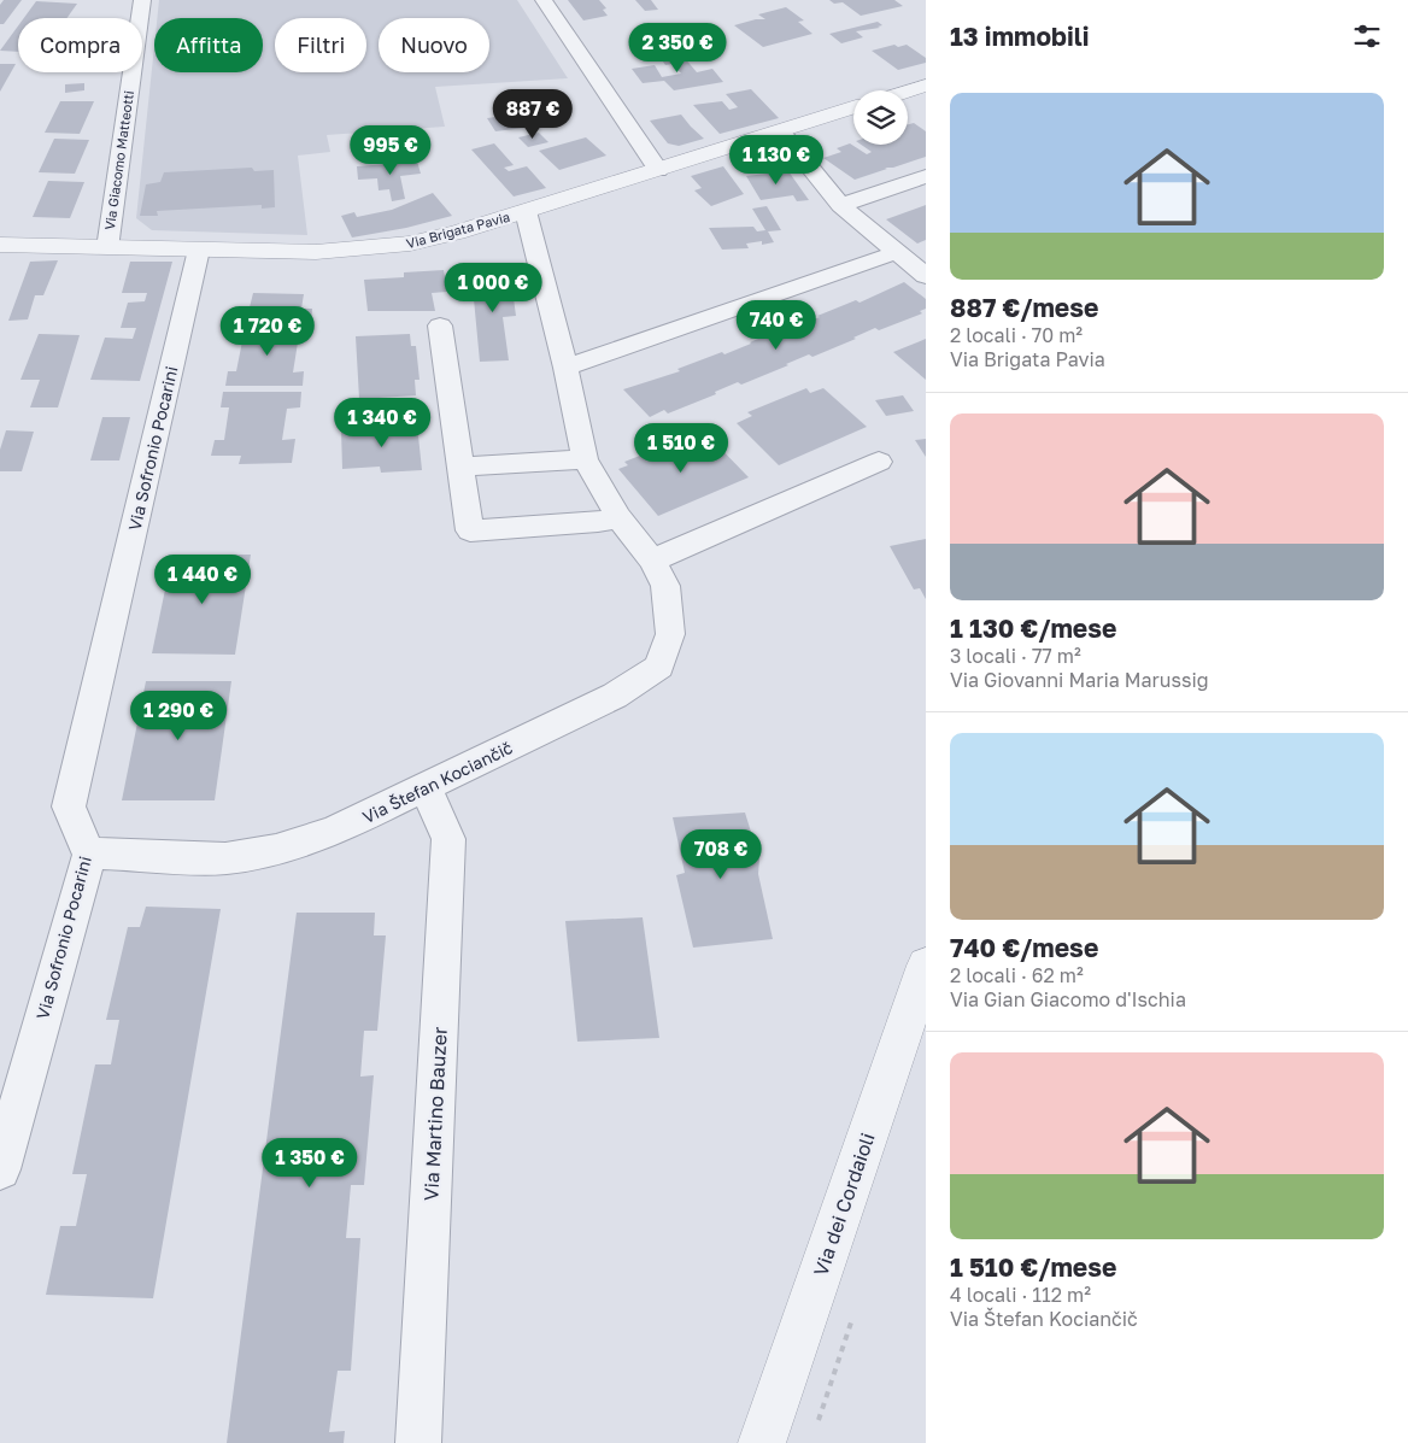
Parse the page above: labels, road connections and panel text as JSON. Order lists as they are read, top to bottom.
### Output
{
  "streets": {
    "street": [
      "Via Giacomo Matteotti",
      "Via Brigata Pavia",
      "Via Sofronio Pocarini",
      "Via Štefan Kociančič",
      "Via Martino Bauzer",
      "Via dei Cordaioli"
    ]
  },
  "crossings": [
    ["Via Giacomo Matteotti", "Via Brigata Pavia"],
    ["Via Brigata Pavia", "Via Sofronio Pocarini"],
    ["Via Brigata Pavia", "Via Štefan Kociančič"],
    ["Via Sofronio Pocarini", "Via Štefan Kociančič"],
    ["Via Štefan Kociančič", "Via Martino Bauzer"]
  ],
  "page": {
    "heading": "13 immobili",
    "chip": [
      "Compra",
      "Affitta",
      "Filtri",
      "Nuovo"
    ],
    "price": [
      "2 350 €",
      "887 €",
      "995 €",
      "1 130 €",
      "1 000 €",
      "740 €",
      "1 720 €",
      "1 340 €",
      "1 510 €",
      "1 440 €",
      "1 290 €",
      "708 €",
      "1 350 €"
    ],
    "list": [
      {
        "name": "887 €/mese",
        "note": "2 locali · 70 m² · Via Brigata Pavia"
      },
      {
        "name": "1 130 €/mese",
        "note": "3 locali · 77 m² · Via Giovanni Maria Marussig"
      },
      {
        "name": "740 €/mese",
        "note": "2 locali · 62 m² · Via Gian Giacomo d'Ischia"
      },
      {
        "name": "1 510 €/mese",
        "note": "4 locali · 112 m² · Via Štefan Kociančič"
      }
    ]
  }
}
